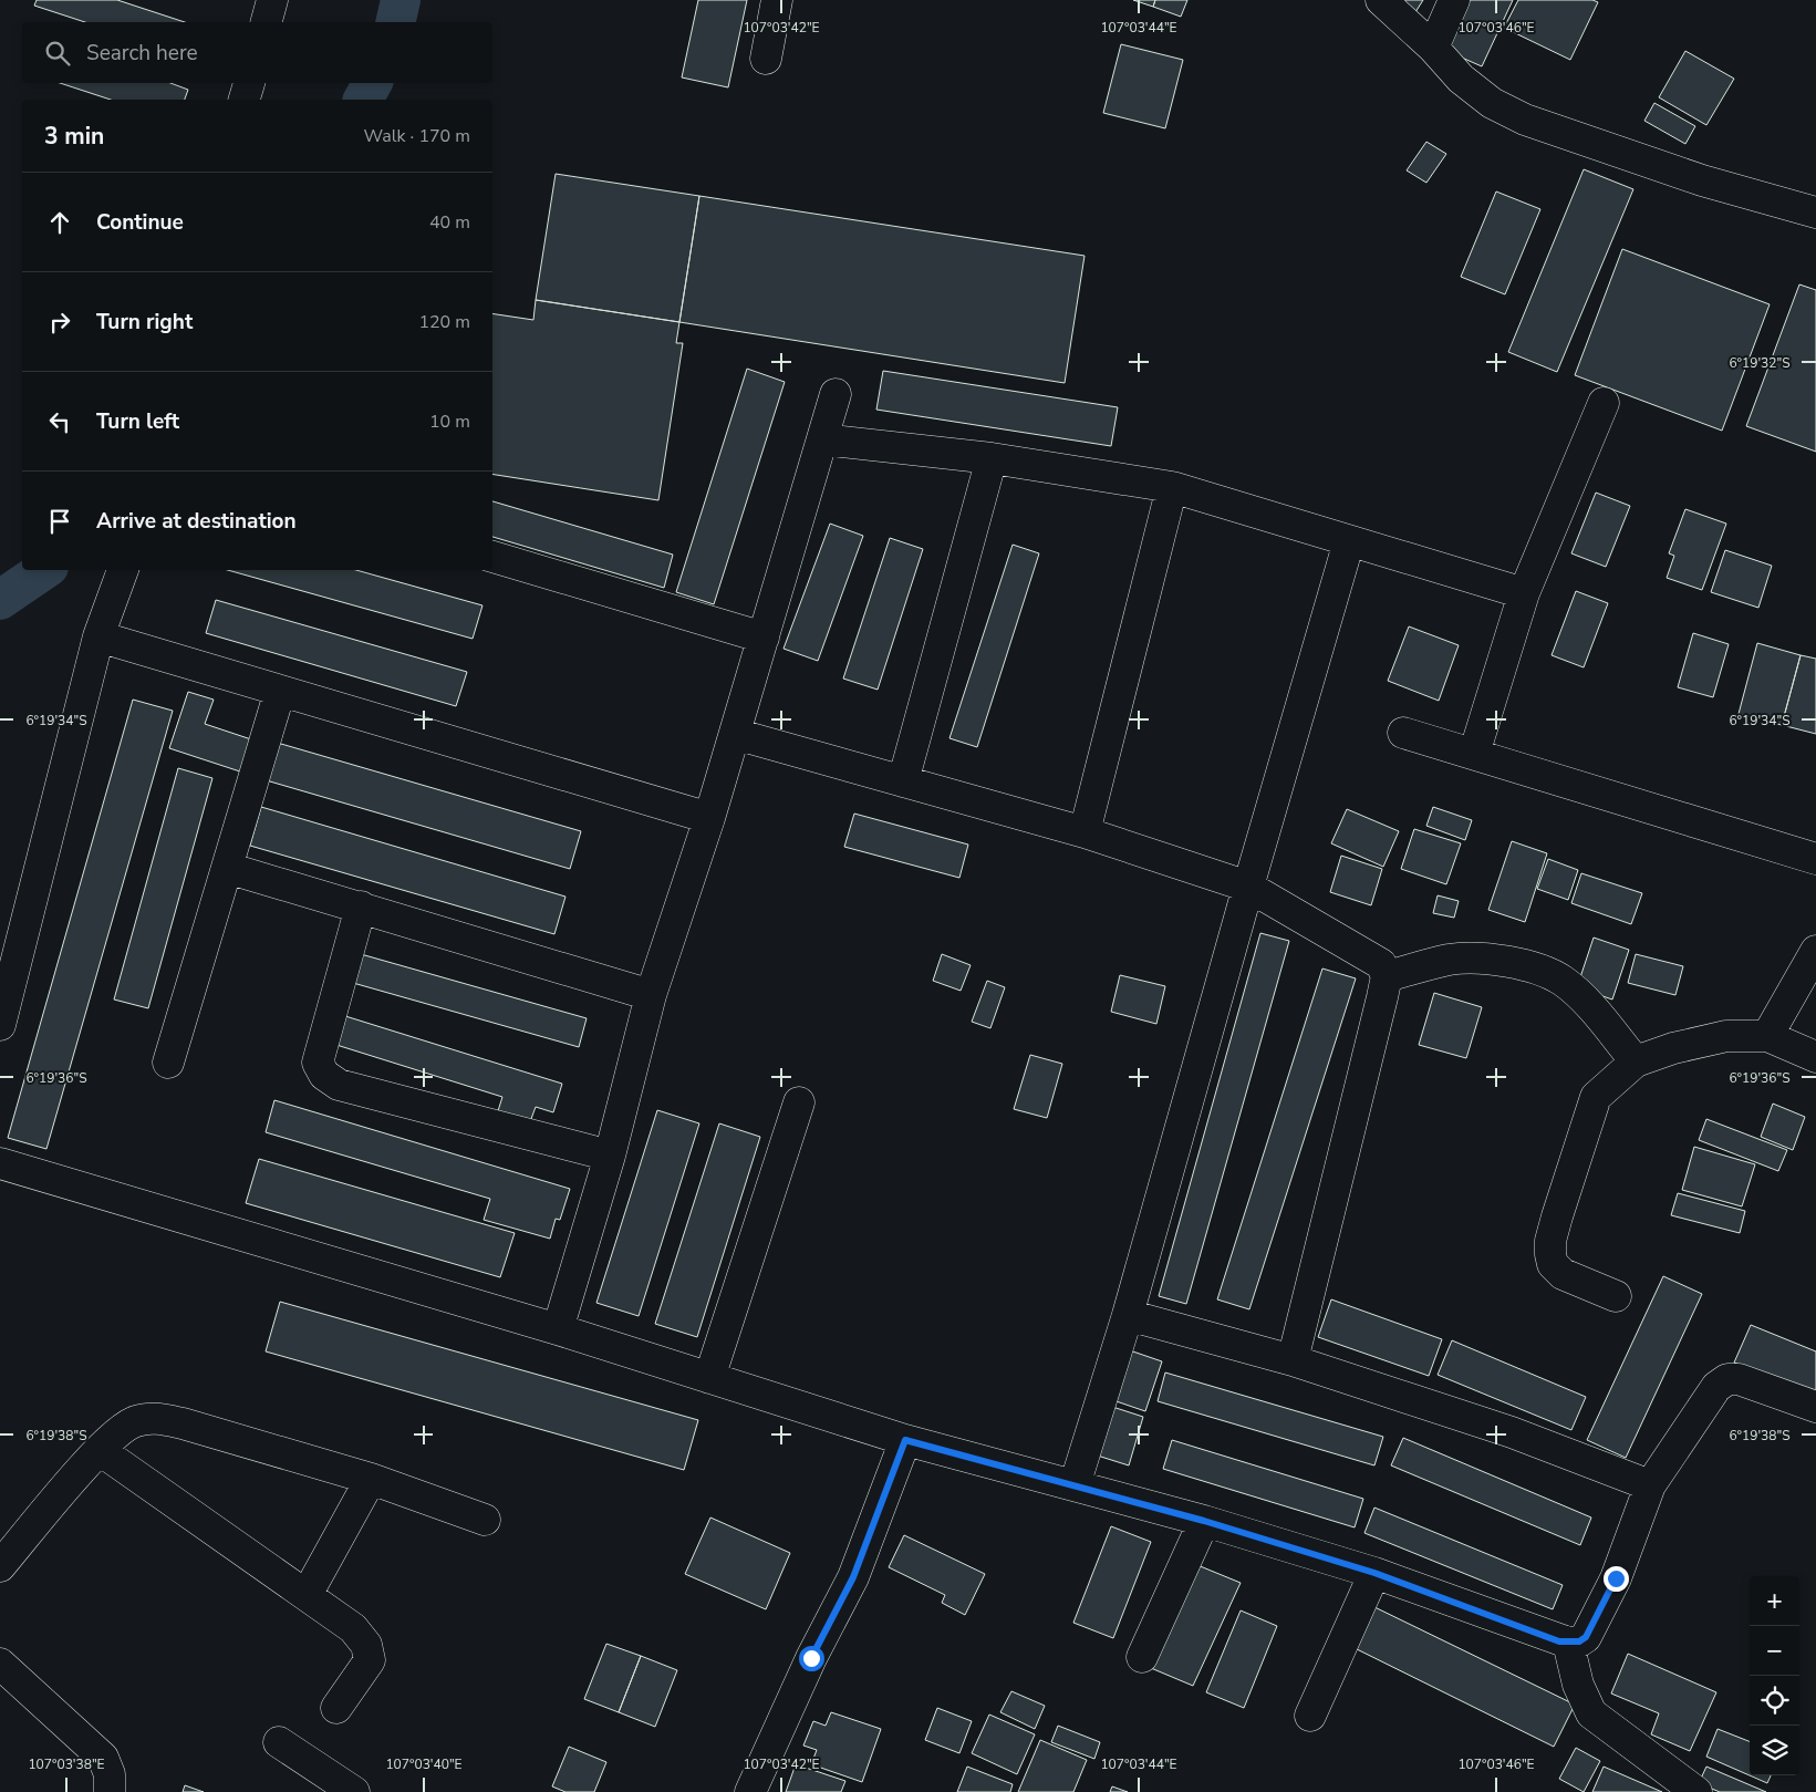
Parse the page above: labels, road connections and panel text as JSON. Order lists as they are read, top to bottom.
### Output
{
  "page": {
    "search": "Search here",
    "heading": ["3 min", "Walk · 170 m"],
    "list": [
      ["Continue", "40 m"],
      ["Turn right", "120 m"],
      ["Turn left", "10 m"],
      "Arrive at destination"
    ],
    "map_buttons": ["+", "−"]
  },
  "coordinates": [
    "107°03'42\"E",
    "107°03'44\"E",
    "107°03'46\"E",
    "6°19'32\"S",
    "6°19'34\"S",
    "6°19'36\"S",
    "6°19'38\"S",
    "107°03'38\"E",
    "107°03'40\"E"
  ]
}
